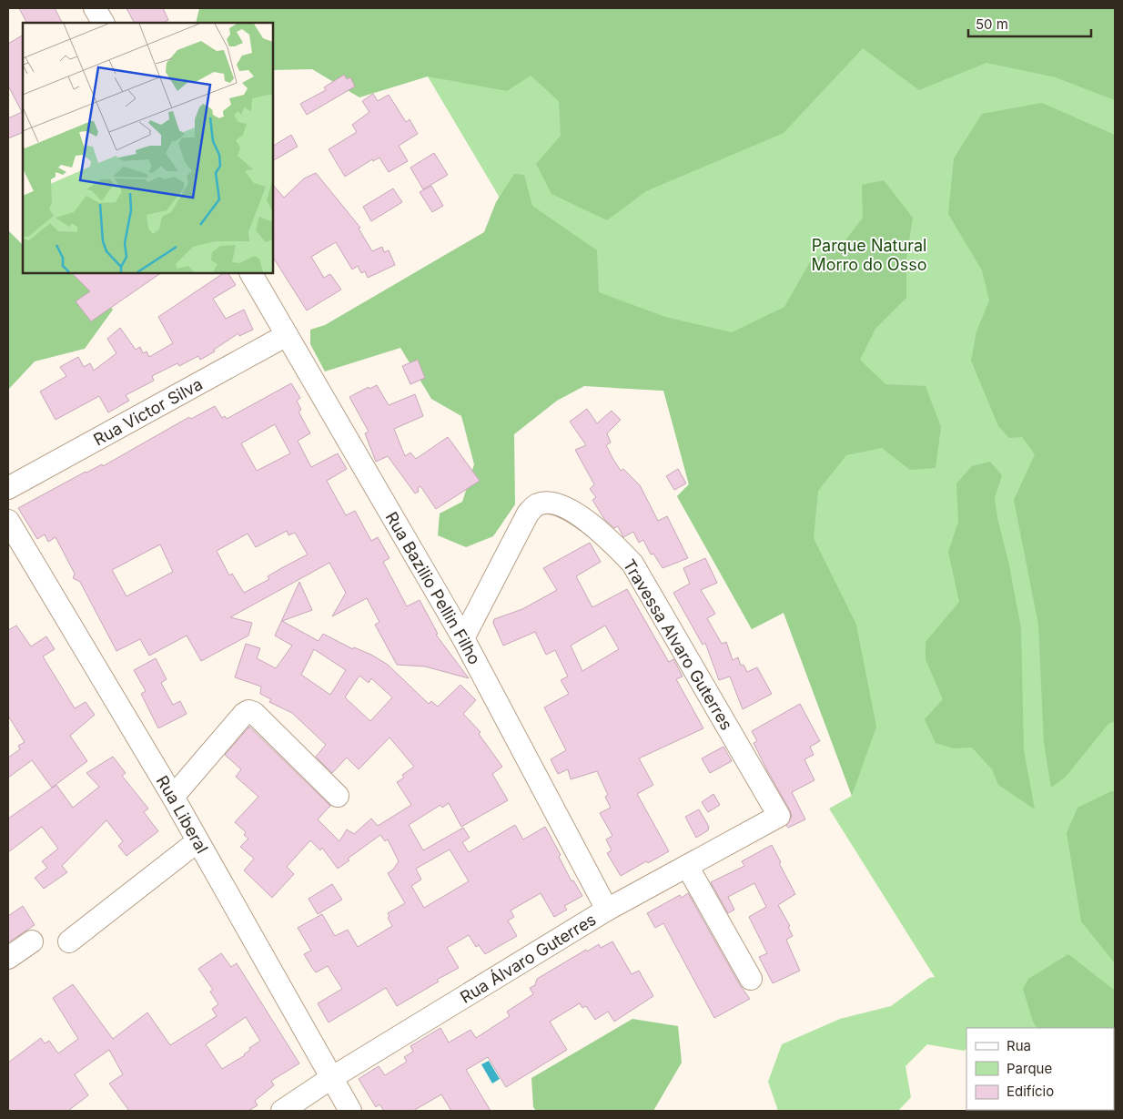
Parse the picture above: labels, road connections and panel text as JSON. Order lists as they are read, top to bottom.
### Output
{
  "streets": {
    "street": [
      "Rua Victor Silva",
      "Rua Bazilio Pellin Filho",
      "Travessa Alvaro Guterres",
      "Rua Liberal",
      "Rua Álvaro Guterres"
    ]
  },
  "crossings": [
    ["Rua Victor Silva", "Rua Bazilio Pellin Filho"],
    ["Rua Bazilio Pellin Filho", "Travessa Alvaro Guterres"],
    ["Rua Bazilio Pellin Filho", "Rua Álvaro Guterres"],
    ["Travessa Alvaro Guterres", "Rua Álvaro Guterres"],
    ["Rua Liberal", "Rua Álvaro Guterres"]
  ],
  "parks": ["Parque Natural Morro do Osso"],
  "legend": ["Rua", "Parque", "Edifício"],
  "scale_bar": "50 m"
}
